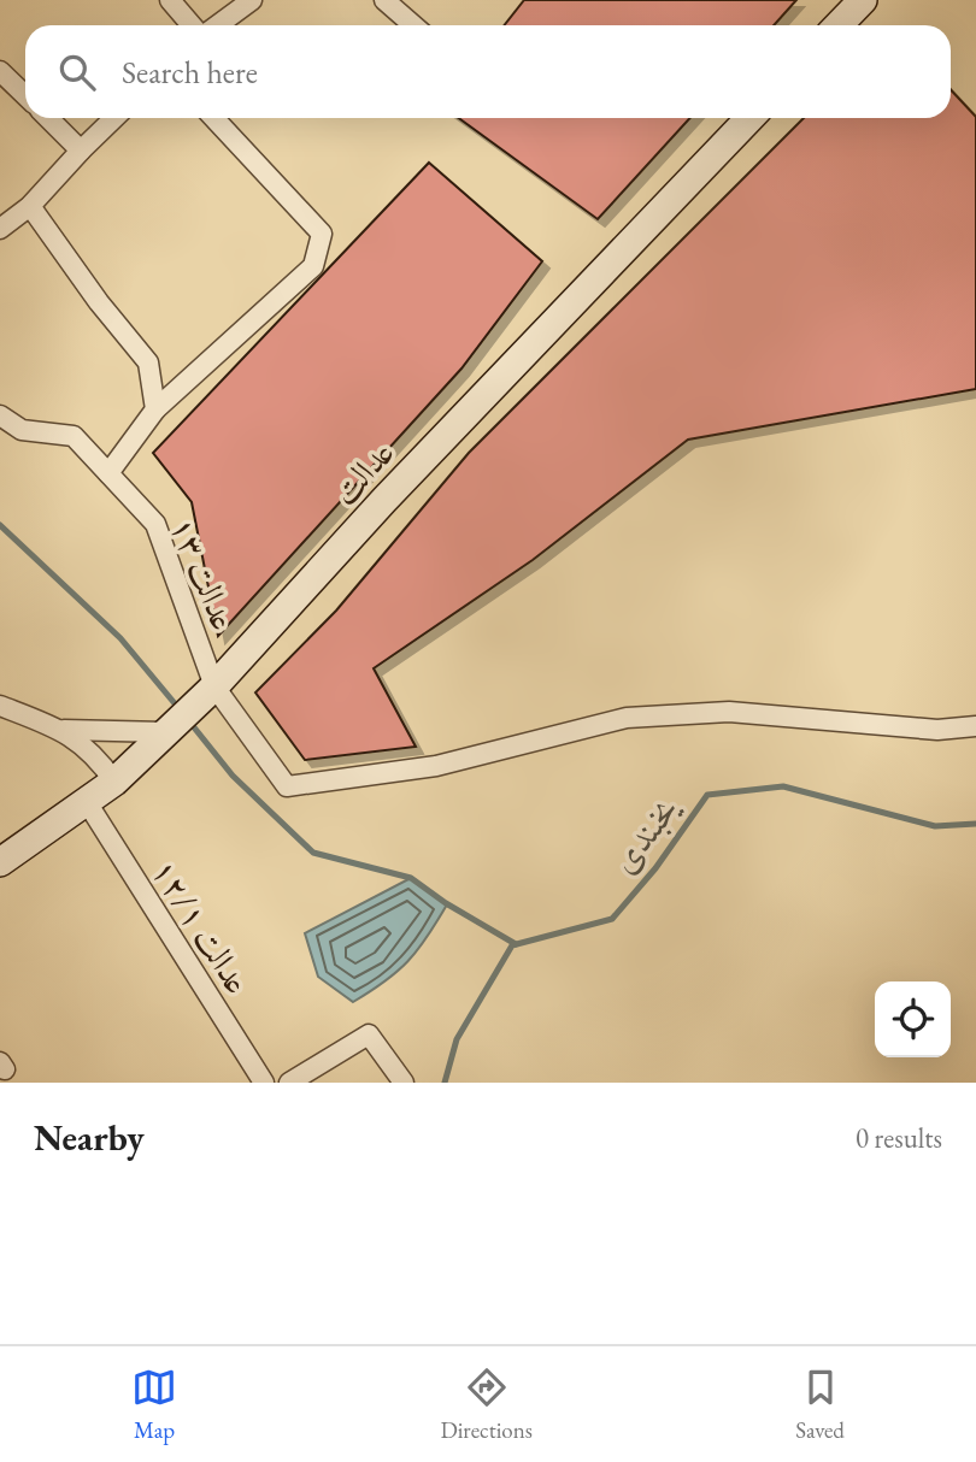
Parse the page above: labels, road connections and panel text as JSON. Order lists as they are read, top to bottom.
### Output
{
  "streets": {
    "street": ["عدالت", "عدالت ۱۳", "عدالت ۱۲/۱"]
  },
  "crossings": [
    ["عدالت", "عدالت ۱۳"],
    ["عدالت", "عدالت ۱۲/۱"]
  ],
  "water": ["یخبندی"],
  "page": {
    "search": "Search here",
    "heading": ["Nearby", "0 results"],
    "nav": ["Map", "Directions", "Saved"]
  }
}
